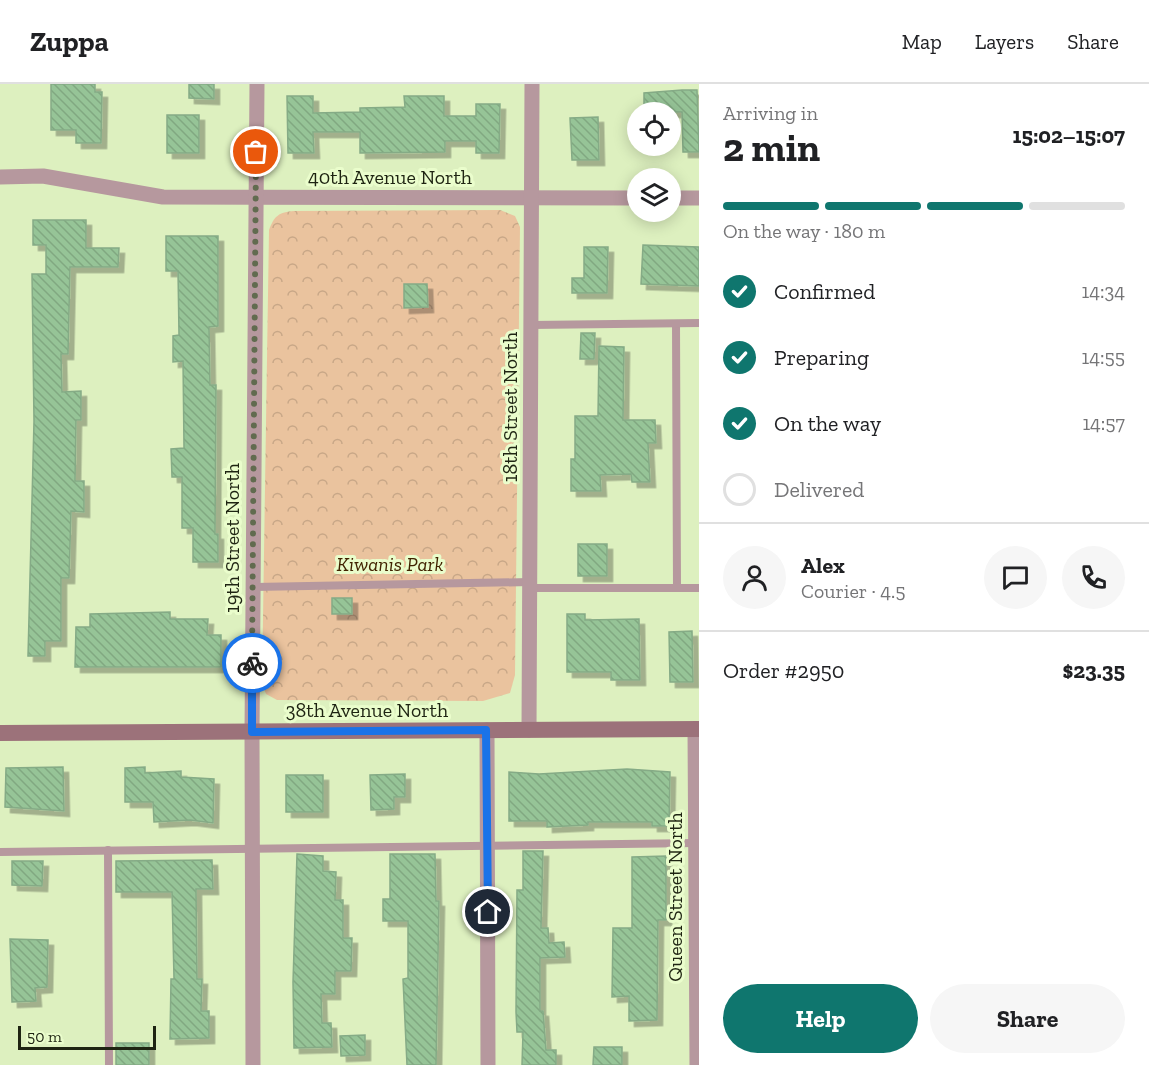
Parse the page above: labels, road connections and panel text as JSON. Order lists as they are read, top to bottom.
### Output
{
  "streets": {
    "main road": ["38th Avenue North"],
    "street": [
      "40th Avenue North",
      "18th Street North",
      "19th Street North",
      "Queen Street North"
    ]
  },
  "crossings": [
    ["40th Avenue North", "18th Street North"],
    ["40th Avenue North", "19th Street North"],
    ["18th Street North", "38th Avenue North"],
    ["19th Street North", "38th Avenue North"],
    ["38th Avenue North", "Queen Street North"]
  ],
  "parks": ["Kiwanis Park"],
  "scale_bar": "50 m",
  "page": {
    "header": "Zuppa",
    "nav": ["Map", "Layers", "Share"],
    "heading": ["2 min", "Arriving in", "15:02–15:07"],
    "panel": [
      "Alex",
      "Courier · 4.5",
      "Order #2950",
      "$23.35"
    ],
    "bar": "On the way · 180 m",
    "list": [
      ["Confirmed", "14:34"],
      ["Preparing", "14:55"],
      ["On the way", "14:57"],
      "Delivered"
    ],
    "buttons": ["Help", "Share"],
    "scale": "50 m"
  }
}
